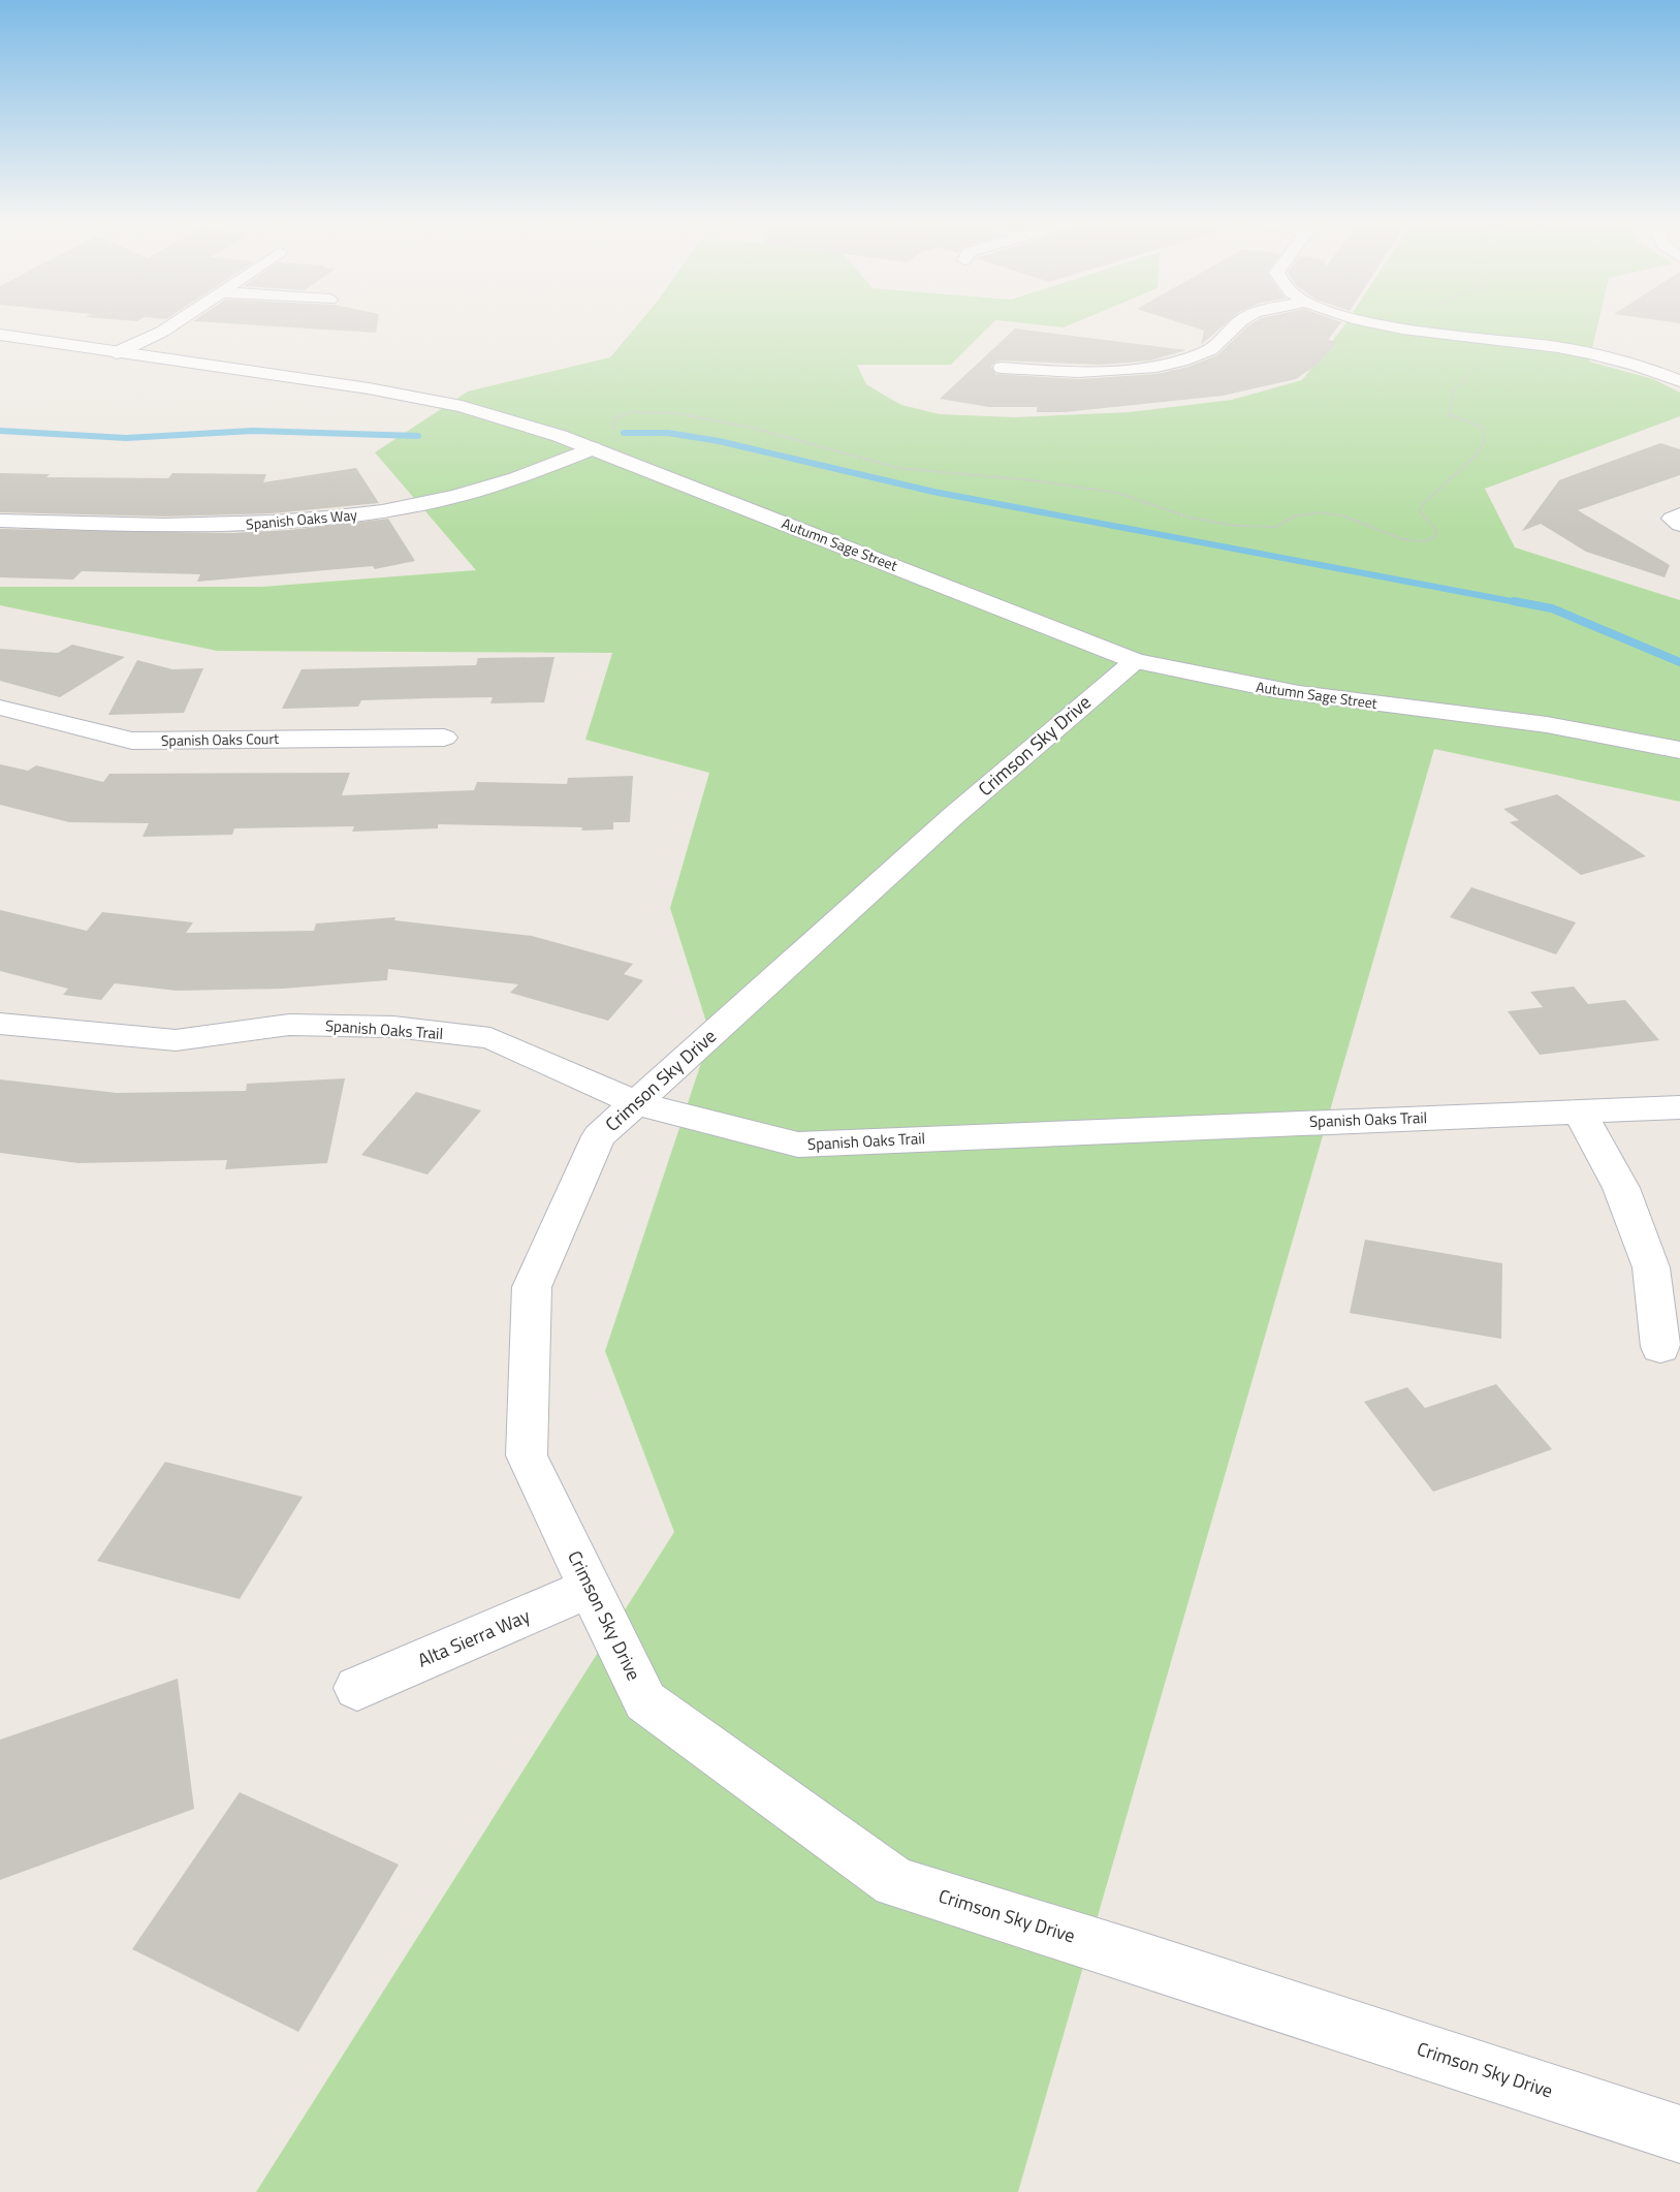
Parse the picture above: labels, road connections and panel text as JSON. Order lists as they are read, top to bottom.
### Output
{
  "streets": {
    "street": [
      "Spanish Oaks Way",
      "Autumn Sage Street",
      "Spanish Oaks Court",
      "Crimson Sky Drive",
      "Spanish Oaks Trail",
      "Alta Sierra Way"
    ]
  },
  "crossings": [
    ["Spanish Oaks Way", "Autumn Sage Street"],
    ["Autumn Sage Street", "Crimson Sky Drive"],
    ["Crimson Sky Drive", "Spanish Oaks Trail"],
    ["Crimson Sky Drive", "Alta Sierra Way"]
  ]
}
